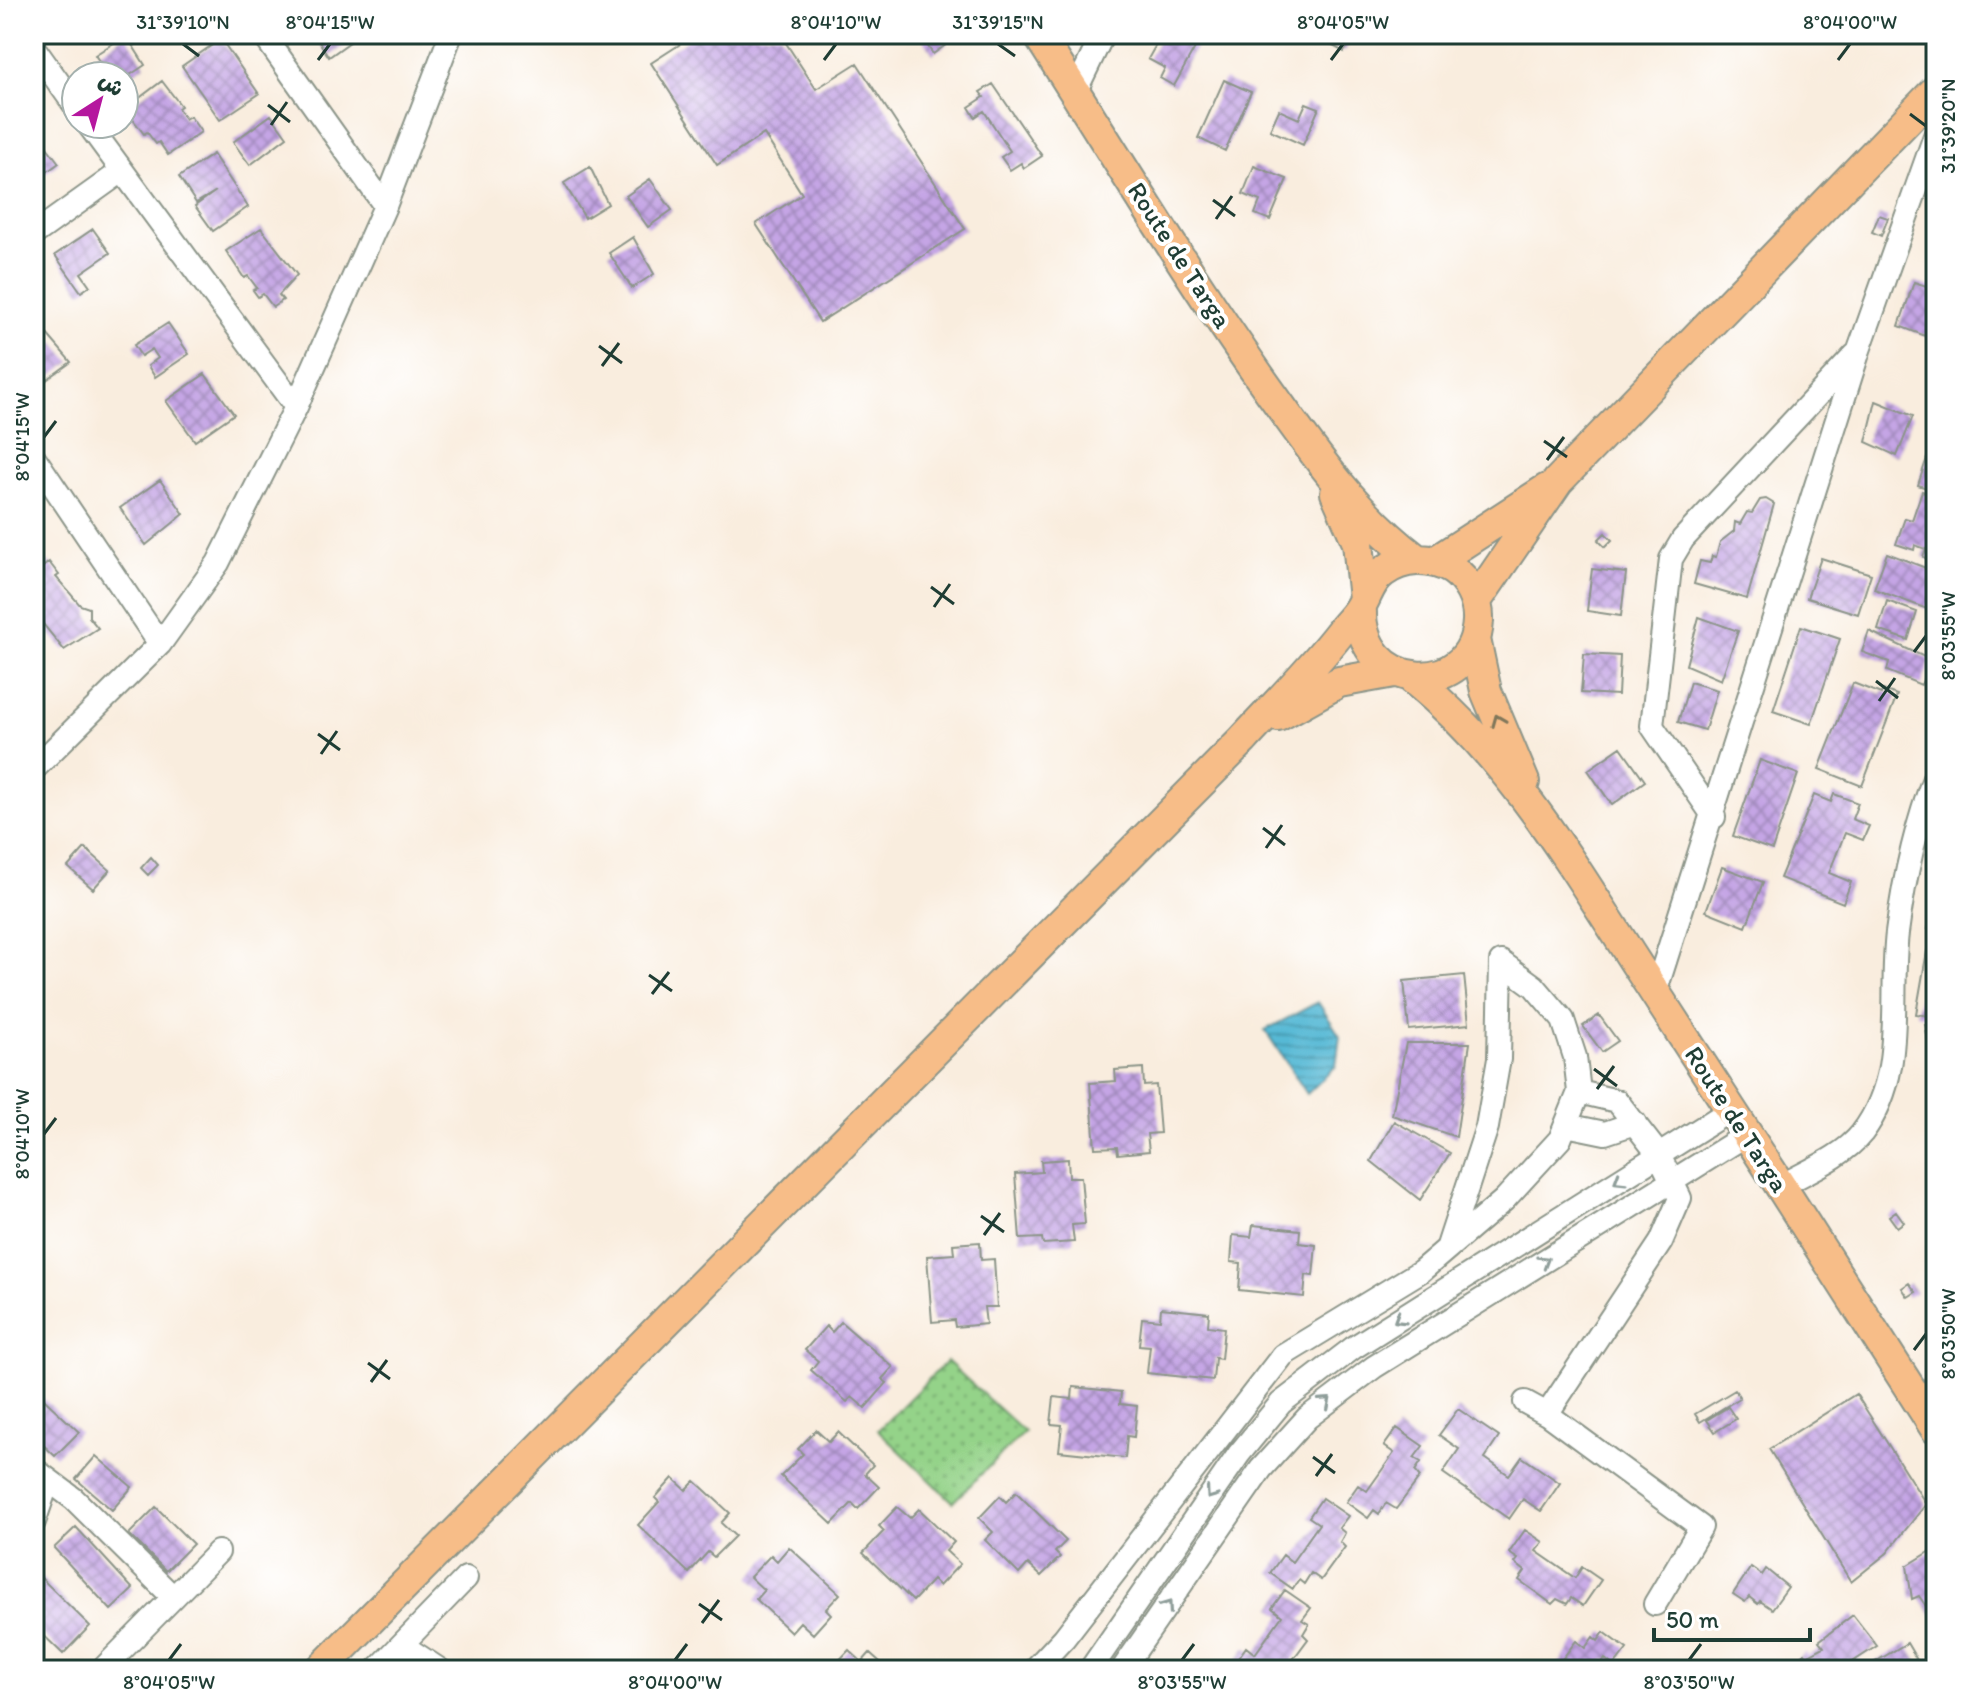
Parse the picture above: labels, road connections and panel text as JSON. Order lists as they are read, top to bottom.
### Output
{
  "streets": {
    "main road": ["Route de Targa"]
  },
  "scale_bar": "50 m",
  "north": "top right",
  "coordinates": [
    "31°39'10\"N",
    "8°04'15\"W",
    "8°04'10\"W",
    "31°39'15\"N",
    "8°04'05\"W",
    "8°04'00\"W",
    "31°39'20\"N",
    "8°03'55\"W",
    "8°03'50\"W"
  ]
}
